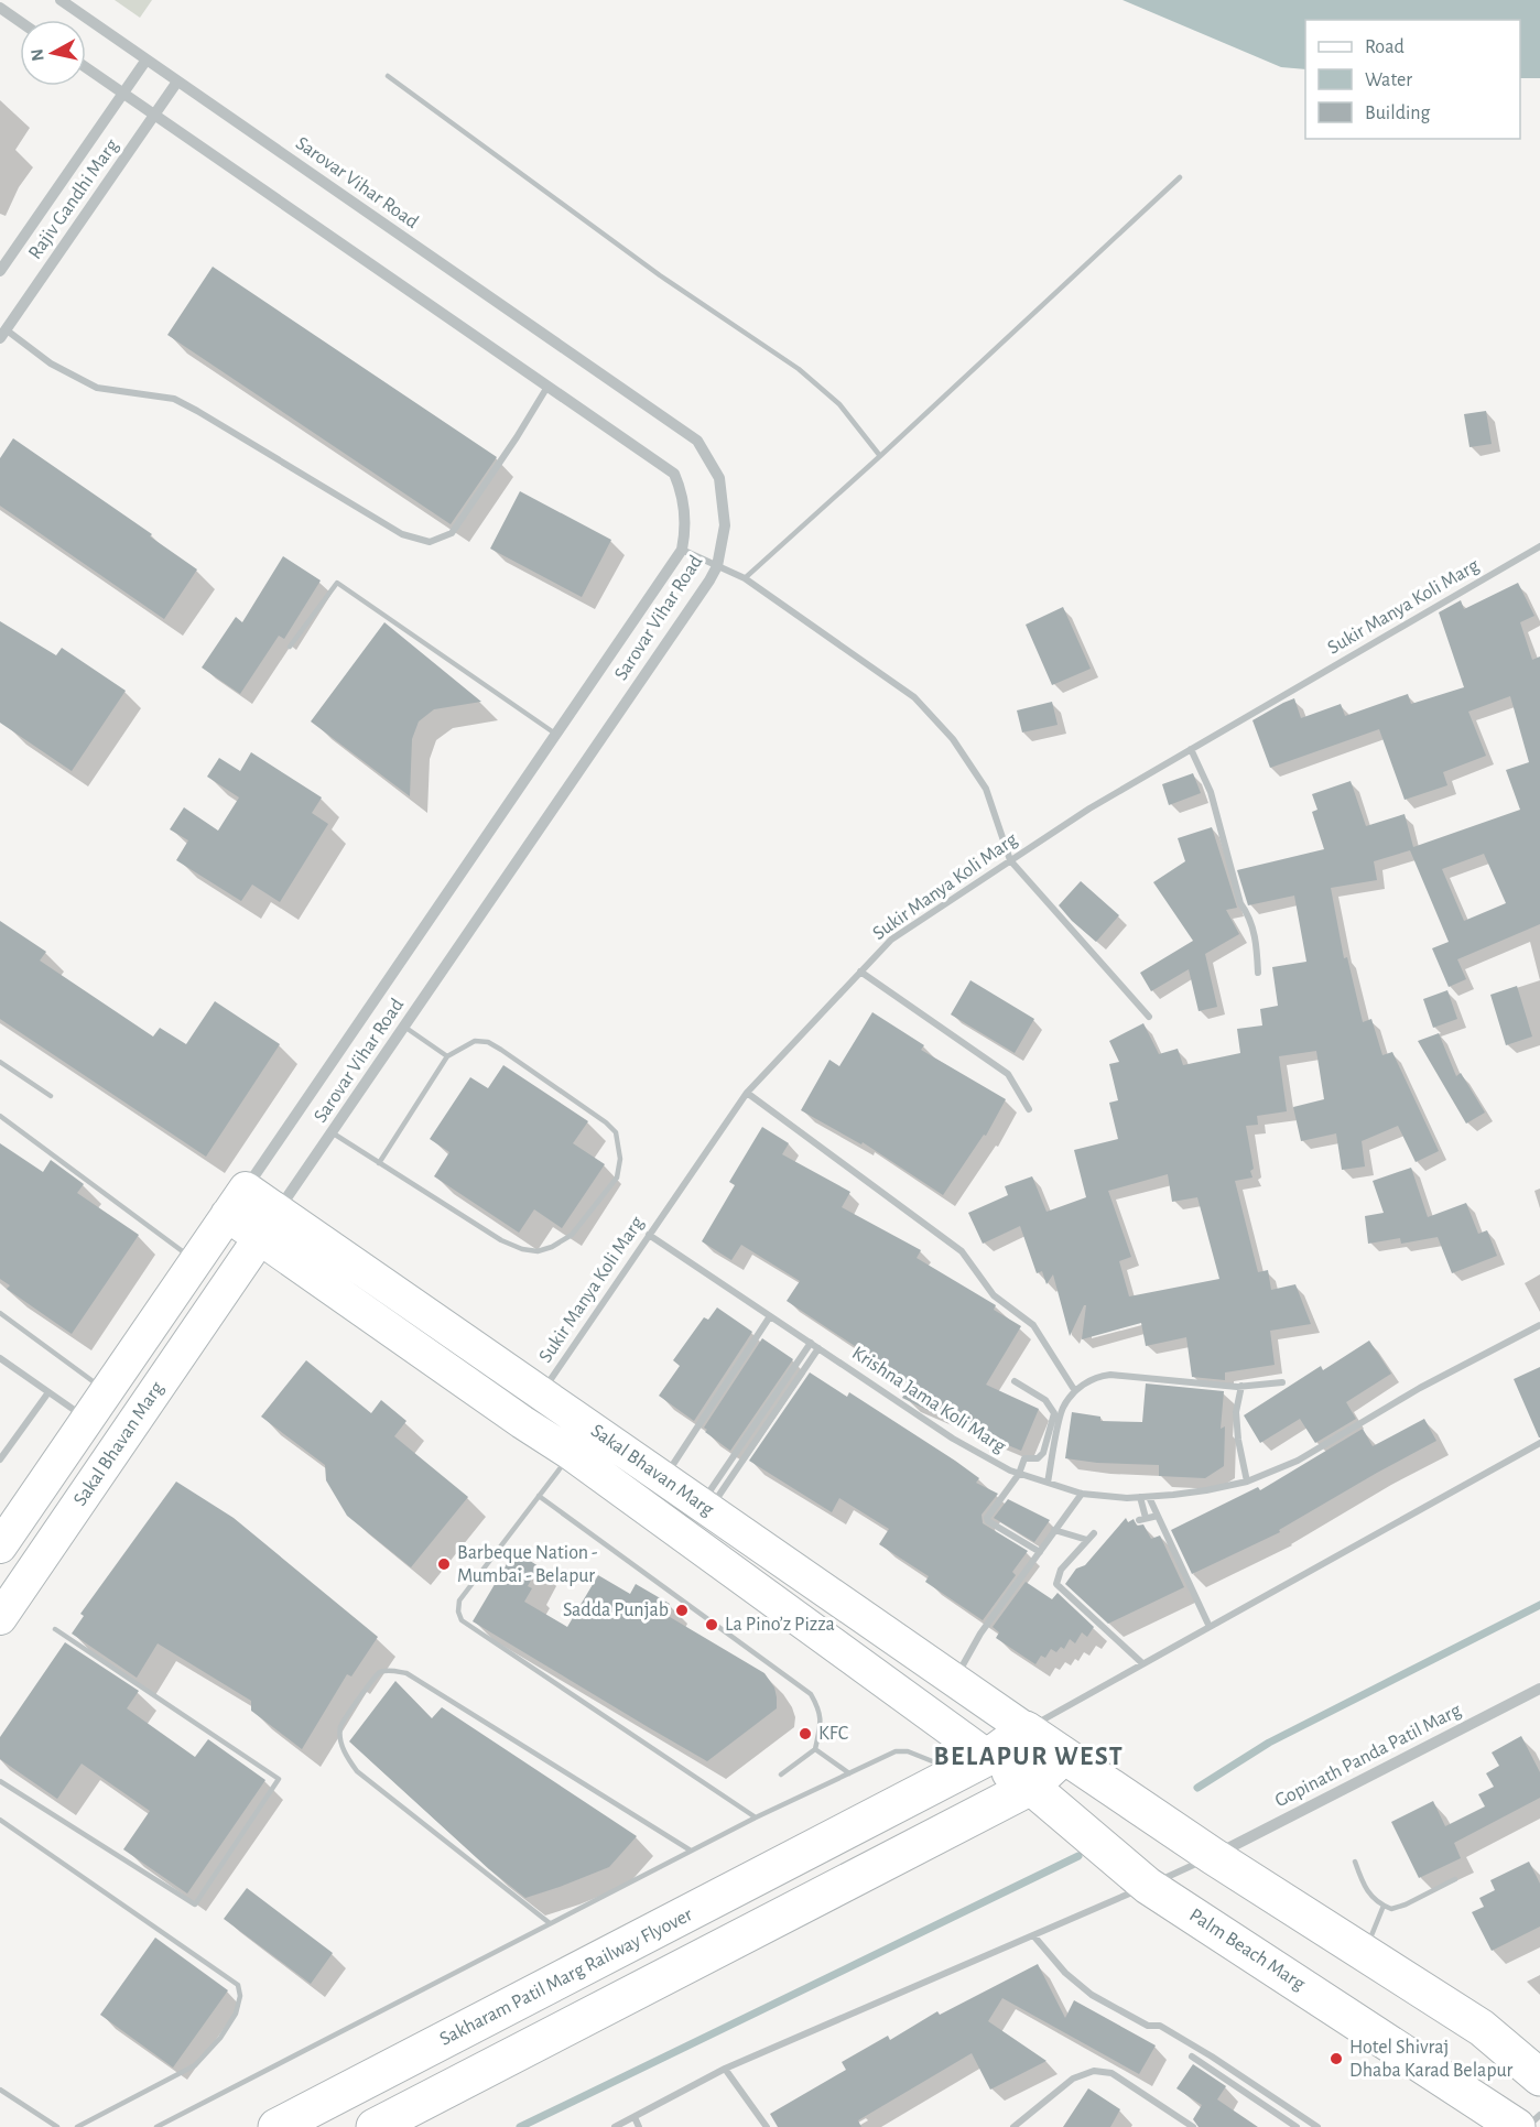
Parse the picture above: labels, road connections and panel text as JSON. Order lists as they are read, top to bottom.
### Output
{
  "streets": {
    "main road": ["Sakal Bhavan Marg", "Palm Beach Marg", "Sakharam Patil Marg Railway Flyover"],
    "street": [
      "Sarovar Vihar Road",
      "Rajiv Gandhi Marg",
      "Sukir Manya Koli Marg",
      "Krishna Jama Koli Marg",
      "Gopinath Panda Patil Marg"
    ]
  },
  "crossings": [
    ["Sarovar Vihar Road", "Rajiv Gandhi Marg"],
    ["Sarovar Vihar Road", "Sakal Bhavan Marg"],
    ["Sukir Manya Koli Marg", "Krishna Jama Koli Marg"],
    ["Sukir Manya Koli Marg", "Sakal Bhavan Marg"],
    ["Sakal Bhavan Marg", "Palm Beach Marg"],
    ["Sakal Bhavan Marg", "Sakharam Patil Marg Railway Flyover"],
    ["Palm Beach Marg", "Sakharam Patil Marg Railway Flyover"]
  ],
  "districts": ["BELAPUR WEST"],
  "places": [
    "Barbeque Nation - Mumbai - Belapur",
    "Sadda Punjab",
    "La Pino’z Pizza",
    "KFC",
    "Hotel Shivraj Dhaba Karad Belapur"
  ],
  "legend": ["Road", "Water", "Building"],
  "north": "left"
}
